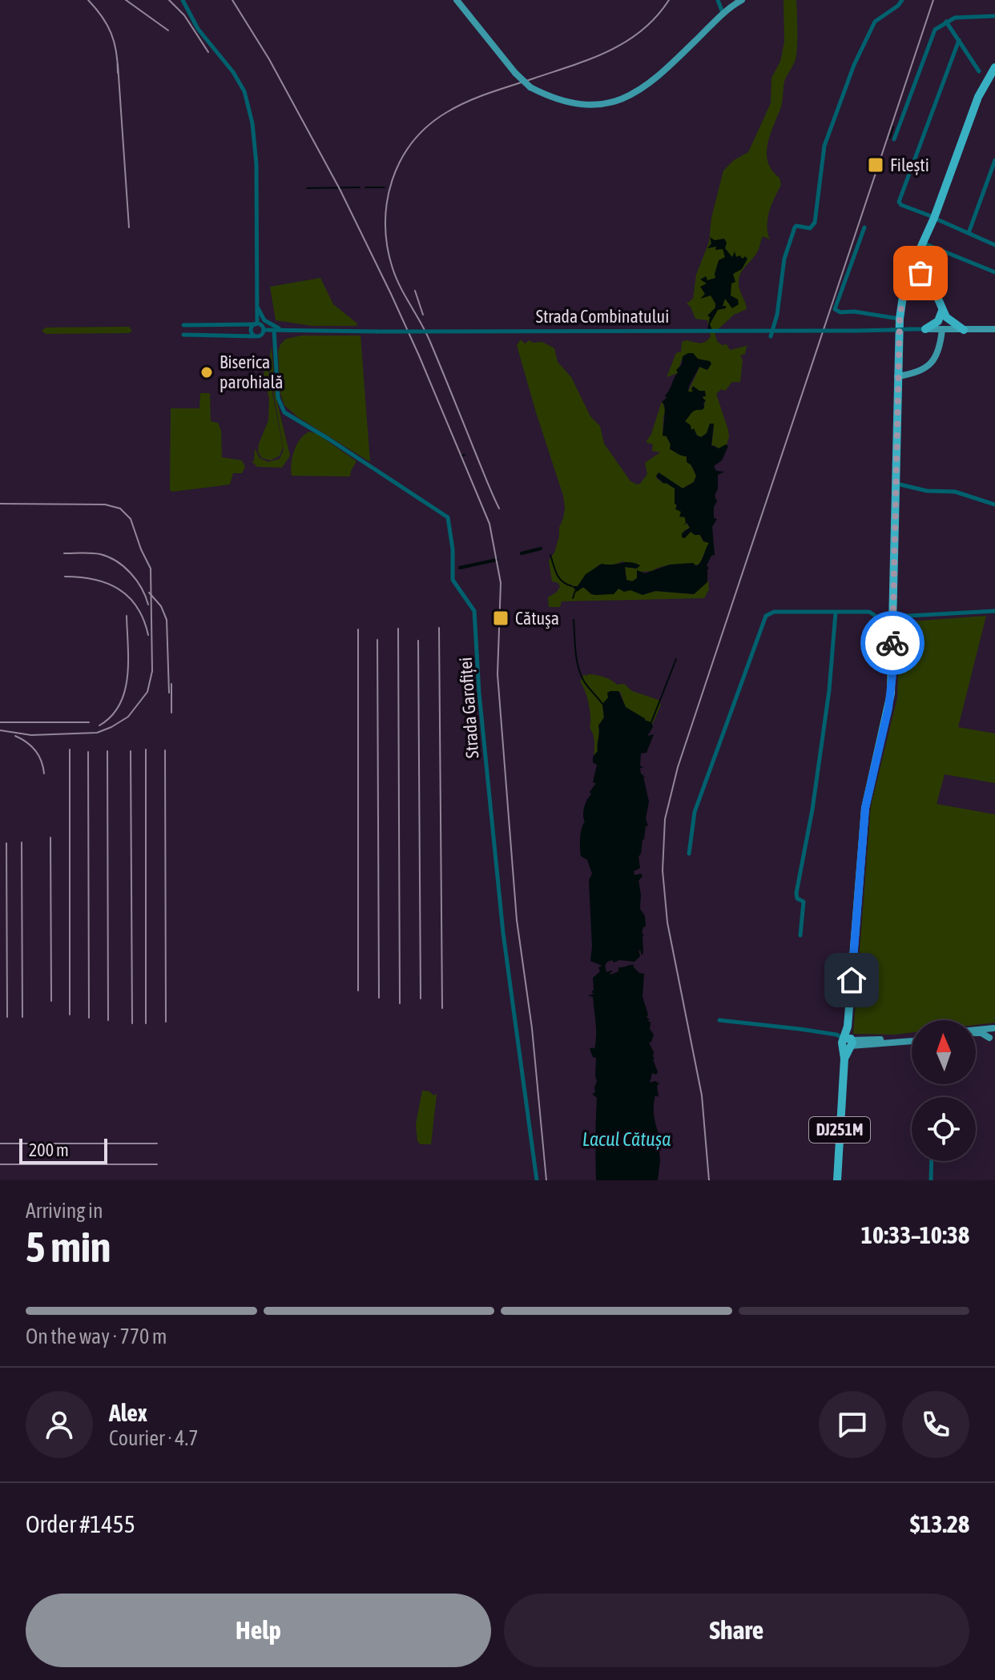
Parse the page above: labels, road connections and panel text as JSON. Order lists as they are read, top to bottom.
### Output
{
  "streets": {
    "highway": ["DJ251M"],
    "main road": ["Strada Combinatului"],
    "street": ["Strada Garofiței"]
  },
  "crossings": [
    ["Strada Combinatului", "Strada Garofiței"]
  ],
  "water": ["Lacul Cătușa"],
  "places": {
    "transit": ["Filești", "Cătuşa"],
    "other": ["Biserica parohială"]
  },
  "scale_bar": "200 m",
  "north": "top",
  "page": {
    "scale": "200 m",
    "heading": ["5 min", "Arriving in", "10:33–10:38"],
    "panel": [
      "Alex",
      "Courier · 4.7",
      "Order #1455",
      "$13.28"
    ],
    "bar": "On the way · 770 m",
    "buttons": ["Help", "Share"]
  }
}
